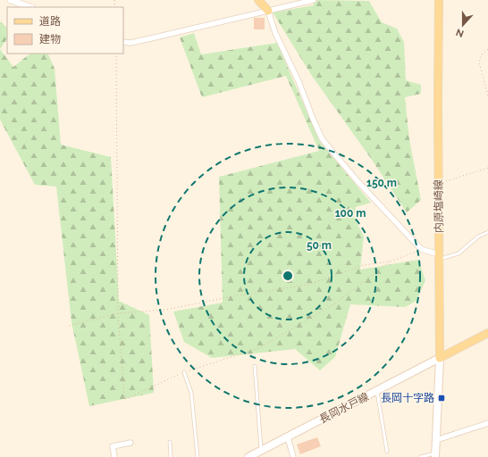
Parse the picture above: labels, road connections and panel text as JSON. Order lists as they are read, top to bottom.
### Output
{
  "streets": {
    "main road": ["内原塩崎線", "長岡水戸線"]
  },
  "crossings": [
    ["内原塩崎線", "長岡水戸線"]
  ],
  "places": {
    "transit": ["長岡十字路"]
  },
  "legend": ["道路", "建物"],
  "north": "bottom",
  "rings": ["150 m", "100 m", "50 m"]
}
